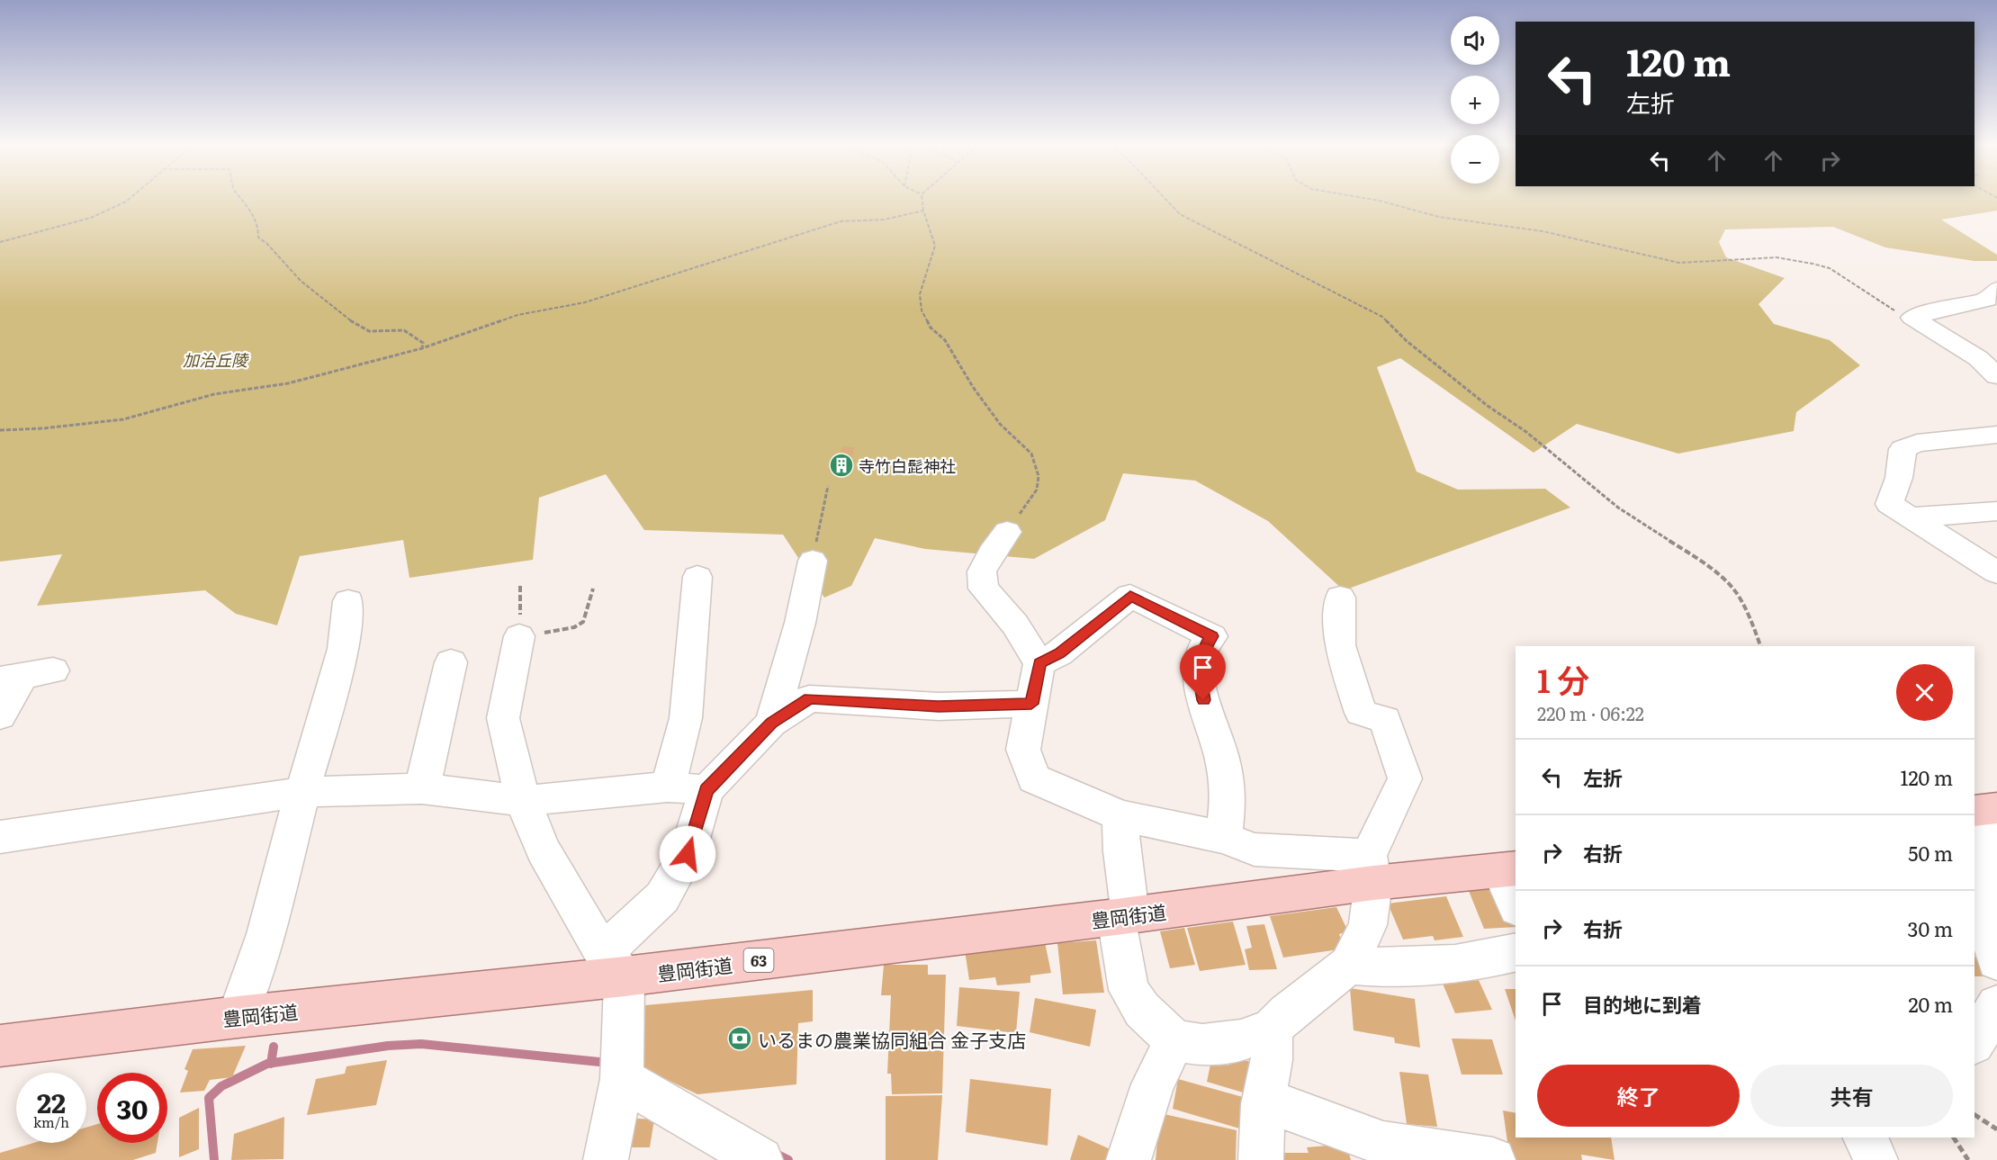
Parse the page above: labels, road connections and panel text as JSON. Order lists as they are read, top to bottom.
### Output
{
  "streets": {
    "main road": ["豊岡街道", "63"]
  },
  "parks": ["加治丘陵"],
  "places": {
    "building": ["寺竹白髭神社"],
    "bank": ["いるまの農業協同組合 金子支店"]
  },
  "page": {
    "map_buttons": ["+", "−"],
    "turn": ["120 m", "左折"],
    "heading": ["1 分", "220 m · 06:22"],
    "list": [
      {
        "name": "左折",
        "value": "120 m"
      },
      {
        "name": "右折",
        "value": "50 m"
      },
      {
        "name": "右折",
        "value": "30 m"
      },
      {
        "name": "目的地に到着",
        "value": "20 m"
      }
    ],
    "buttons": ["終了", "共有"],
    "speed": "22 km/h",
    "limit": "30"
  }
}
